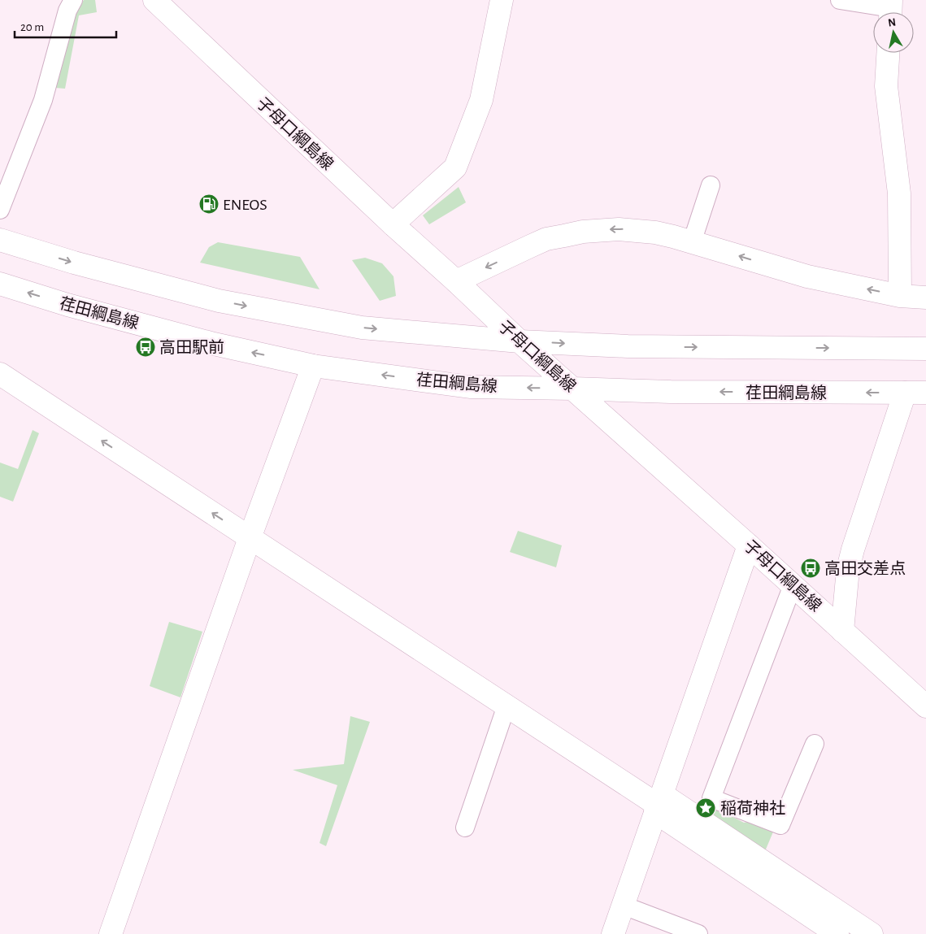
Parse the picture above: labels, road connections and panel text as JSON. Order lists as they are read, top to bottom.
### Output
{
  "streets": {
    "street": ["子母口綱島線", "荏田綱島線"]
  },
  "crossings": [
    ["子母口綱島線", "荏田綱島線"]
  ],
  "places": {
    "fuel station": ["ENEOS"],
    "bus stop": ["高田駅前", "高田交差点"],
    "place": ["稲荷神社"]
  },
  "scale_bar": "20 m",
  "north": "top"
}
